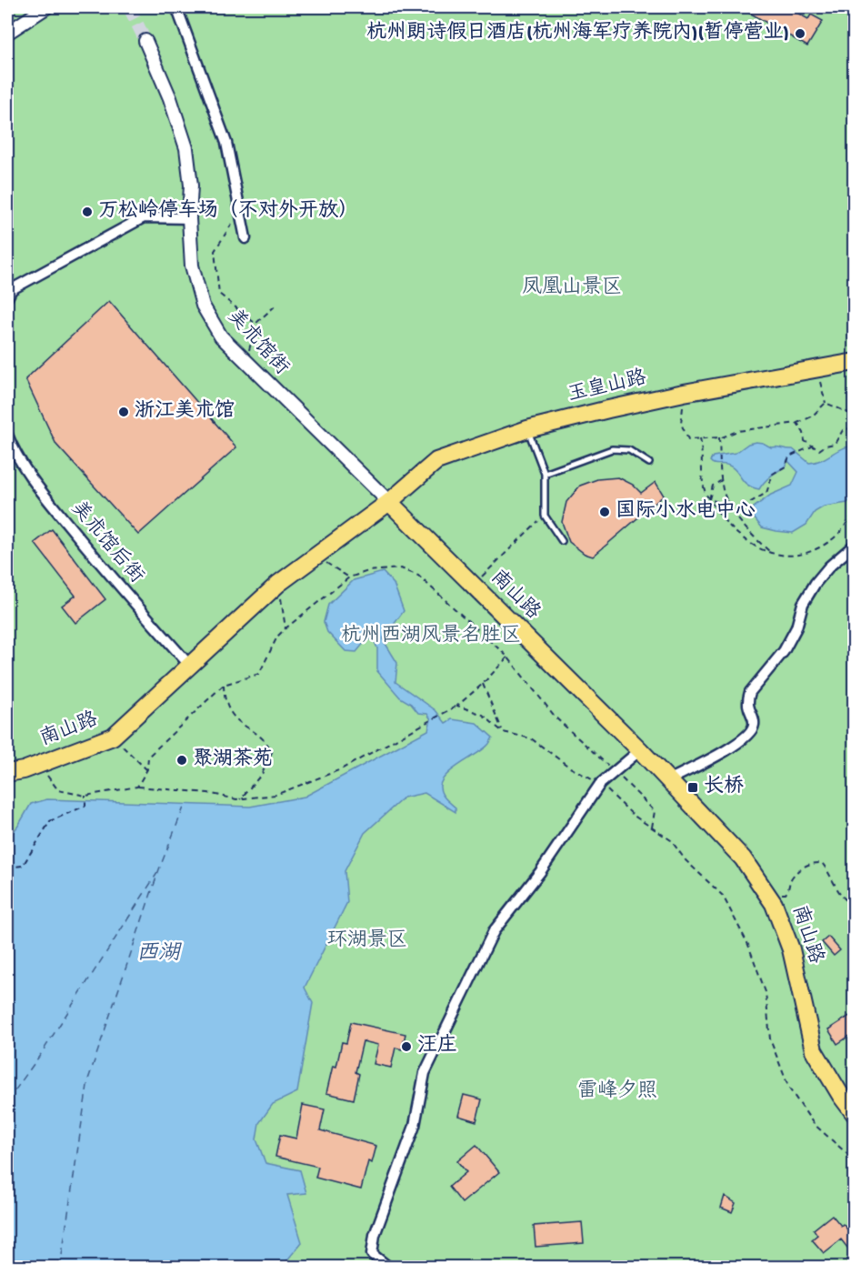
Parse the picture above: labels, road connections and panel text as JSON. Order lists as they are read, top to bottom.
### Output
{
  "streets": {
    "main road": ["玉皇山路", "南山路"],
    "street": ["美术馆街", "美术馆后街"]
  },
  "crossings": [
    ["美术馆街", "玉皇山路"],
    ["美术馆街", "南山路"],
    ["玉皇山路", "南山路"],
    ["美术馆后街", "南山路"]
  ],
  "water": ["西湖"],
  "parks": [
    "凤凰山景区",
    "杭州西湖风景名胜区",
    "环湖景区",
    "雷峰夕照"
  ],
  "places": {
    "other": [
      "杭州朗诗假日酒店(杭州海军疗养院内)(暂停营业)",
      "万松岭停车场（不对外开放）",
      "浙江美术馆",
      "国际小水电中心",
      "聚湖茶苑",
      "汪庄"
    ],
    "transit": ["长桥"]
  }
}
